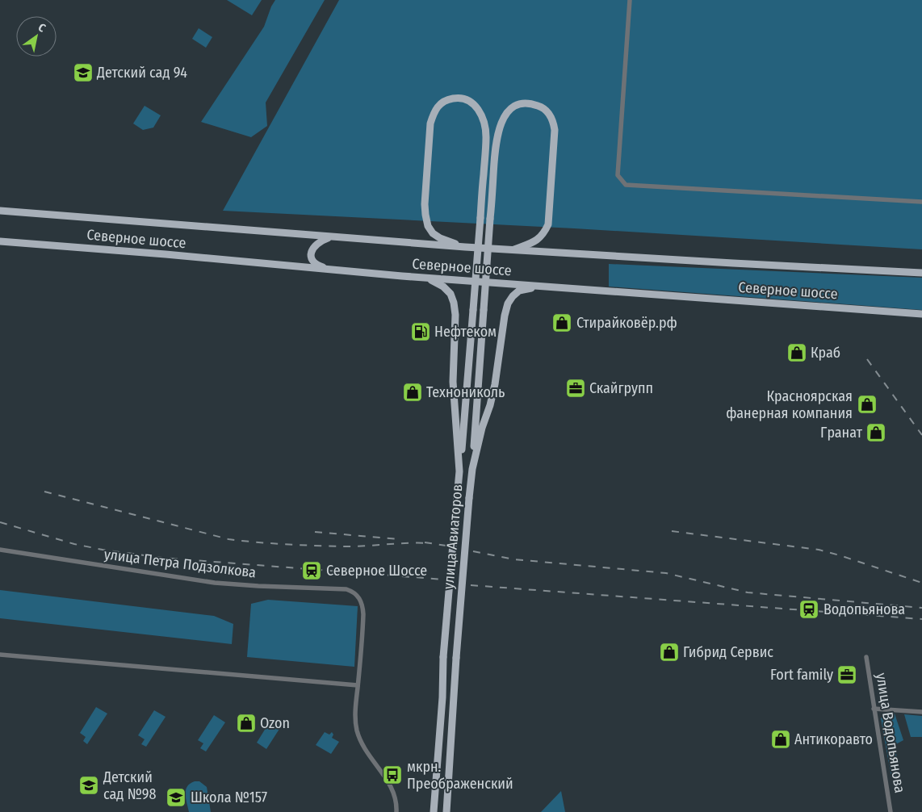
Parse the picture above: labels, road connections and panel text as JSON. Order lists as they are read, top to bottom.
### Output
{
  "streets": {
    "main road": ["Северное шоссе", "улица Авиаторов"],
    "street": ["улица Петра Подзолкова", "улица Водопьянова"]
  },
  "crossings": [
    ["Северное шоссе", "улица Авиаторов"]
  ],
  "places": {
    "school or university": ["Детский сад 94", "Детский сад №98", "Школа №157"],
    "shop": [
      "Стирайковёр.рф",
      "Краб",
      "Технониколь",
      "Красноярская фанерная компания",
      "Гранат",
      "Гибрид Сервис",
      "Ozon",
      "Антикоравто"
    ],
    "fuel station": ["Нефтеком"],
    "office": ["Скайгрупп", "Fort family"],
    "station": ["Северное Шоссе", "Водопьянова"],
    "bus stop": ["мкрн. Преображенский"]
  },
  "north": "top right"
}
